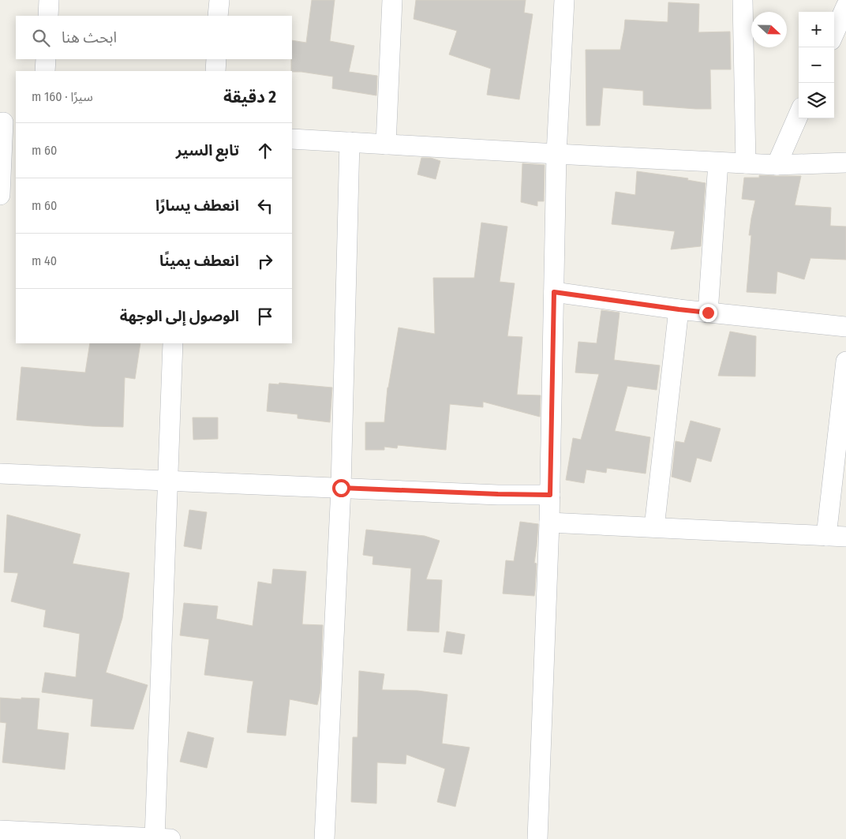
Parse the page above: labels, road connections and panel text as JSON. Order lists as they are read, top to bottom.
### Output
{
  "north": "right",
  "page": {
    "map_buttons": ["+", "−"],
    "search": "ابحث هنا",
    "heading": ["2 دقيقة", "سيرًا · 160 m"],
    "list": [
      ["تابع السير", "60 m"],
      ["انعطف يسارًا", "60 m"],
      ["انعطف يمينًا", "40 m"],
      "الوصول إلى الوجهة"
    ]
  }
}
